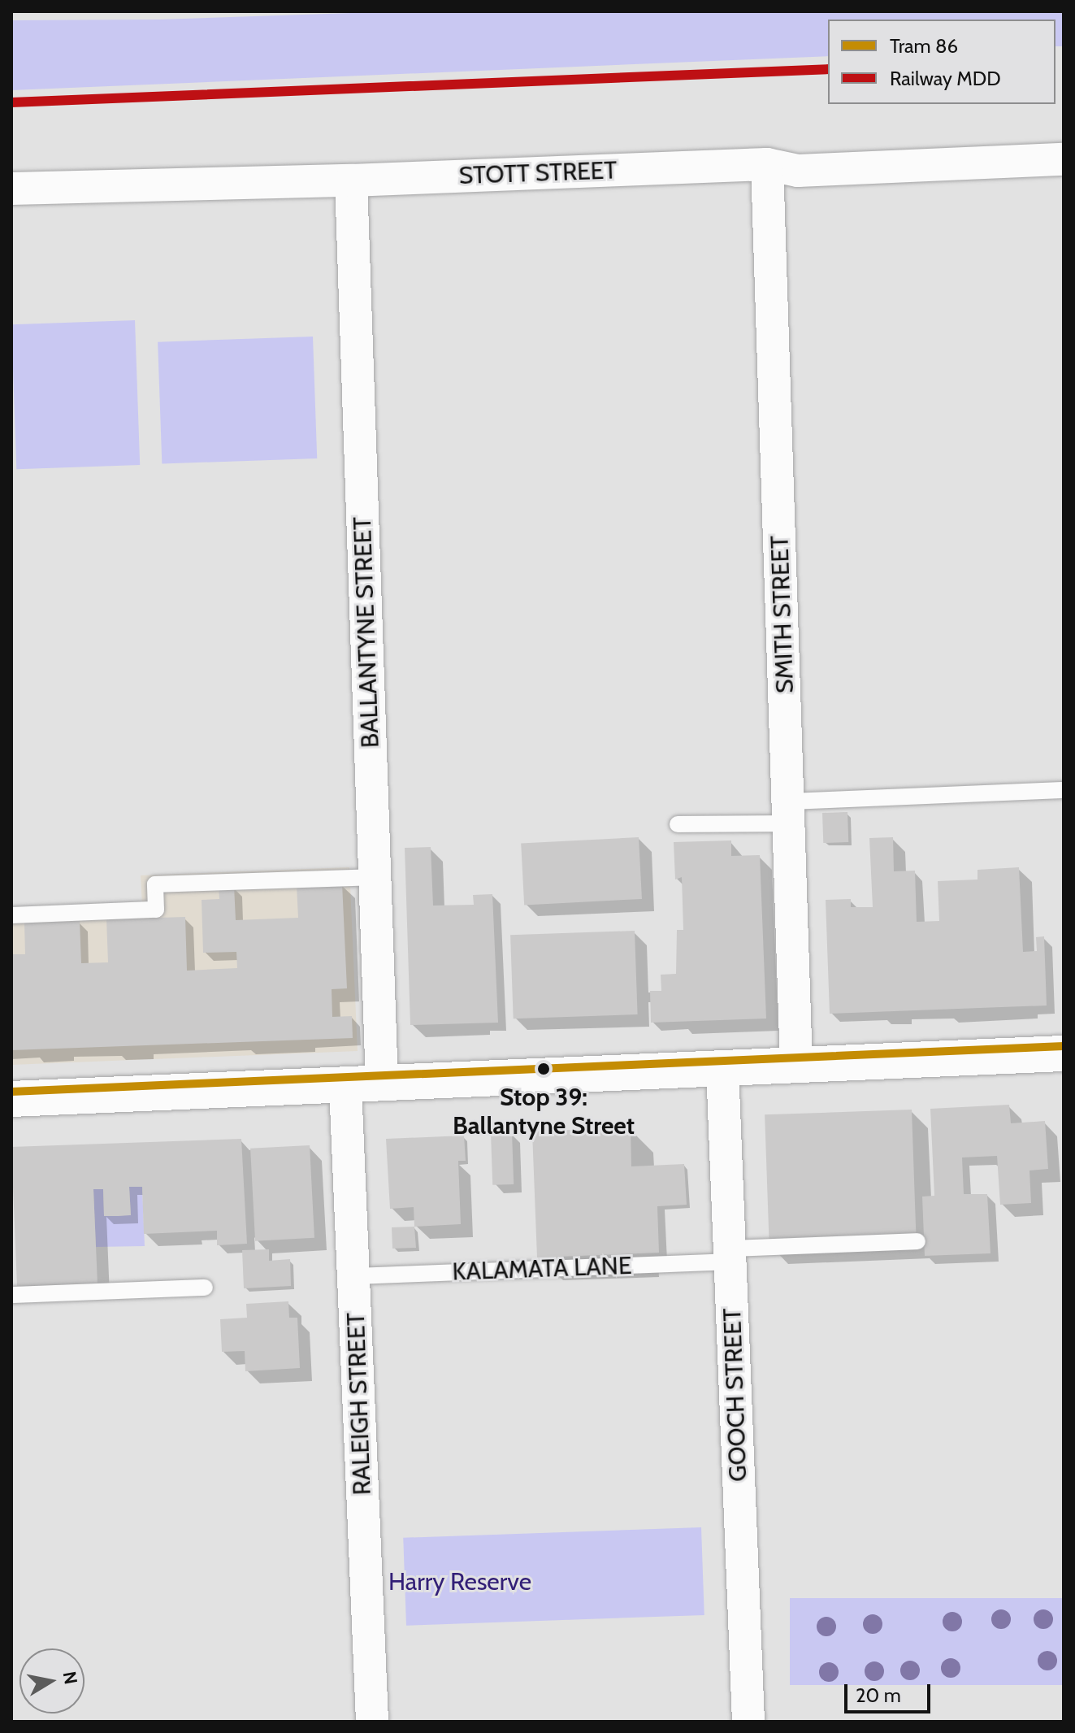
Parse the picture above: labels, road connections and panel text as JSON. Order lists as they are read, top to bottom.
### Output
{
  "streets": {
    "street": [
      "STOTT STREET",
      "SMITH STREET",
      "BALLANTYNE STREET",
      "GOOCH STREET",
      "RALEIGH STREET"
    ],
    "lane": ["KALAMATA LANE"]
  },
  "crossings": [
    ["STOTT STREET", "SMITH STREET"],
    ["STOTT STREET", "BALLANTYNE STREET"],
    ["KALAMATA LANE", "GOOCH STREET"],
    ["KALAMATA LANE", "RALEIGH STREET"]
  ],
  "parks": ["Harry Reserve"],
  "places": ["Stop 39: Ballantyne Street"],
  "lines": ["rail line MDD", "tram line 86"],
  "legend": ["Tram 86", "Railway MDD"],
  "scale_bar": "20 m",
  "north": "right"
}
